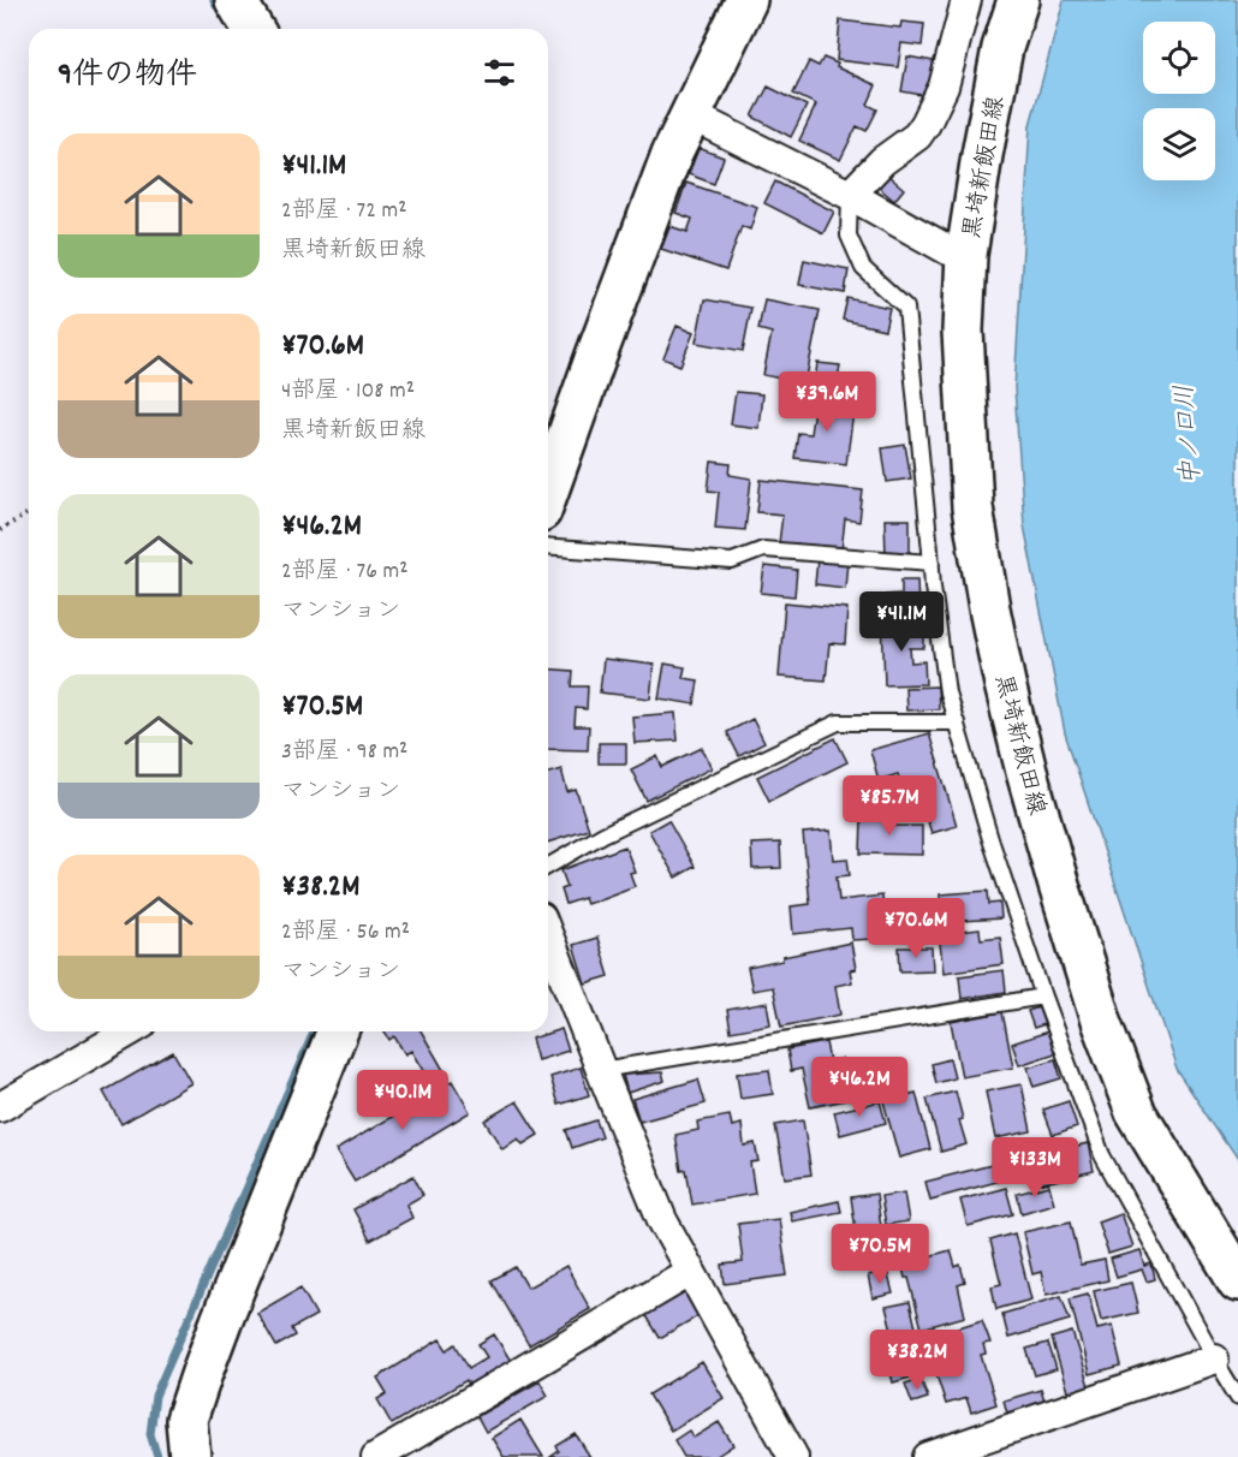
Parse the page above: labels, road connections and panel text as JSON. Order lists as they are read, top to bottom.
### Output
{
  "streets": {
    "main road": ["黒埼新飯田線"]
  },
  "water": ["中ノ口川"],
  "page": {
    "heading": "9件の物件",
    "list": [
      {
        "name": "¥41.1M",
        "note": "2部屋 · 72 m² · 黒埼新飯田線"
      },
      {
        "name": "¥70.6M",
        "note": "4部屋 · 108 m² · 黒埼新飯田線"
      },
      {
        "name": "¥46.2M",
        "note": "2部屋 · 76 m² · マンション"
      },
      {
        "name": "¥70.5M",
        "note": "3部屋 · 98 m² · マンション"
      },
      {
        "name": "¥38.2M",
        "note": "2部屋 · 56 m² · マンション"
      }
    ],
    "price": [
      "¥39.6M",
      "¥41.1M",
      "¥85.7M",
      "¥70.6M",
      "¥46.2M",
      "¥40.1M",
      "¥133M",
      "¥70.5M",
      "¥38.2M"
    ]
  }
}
